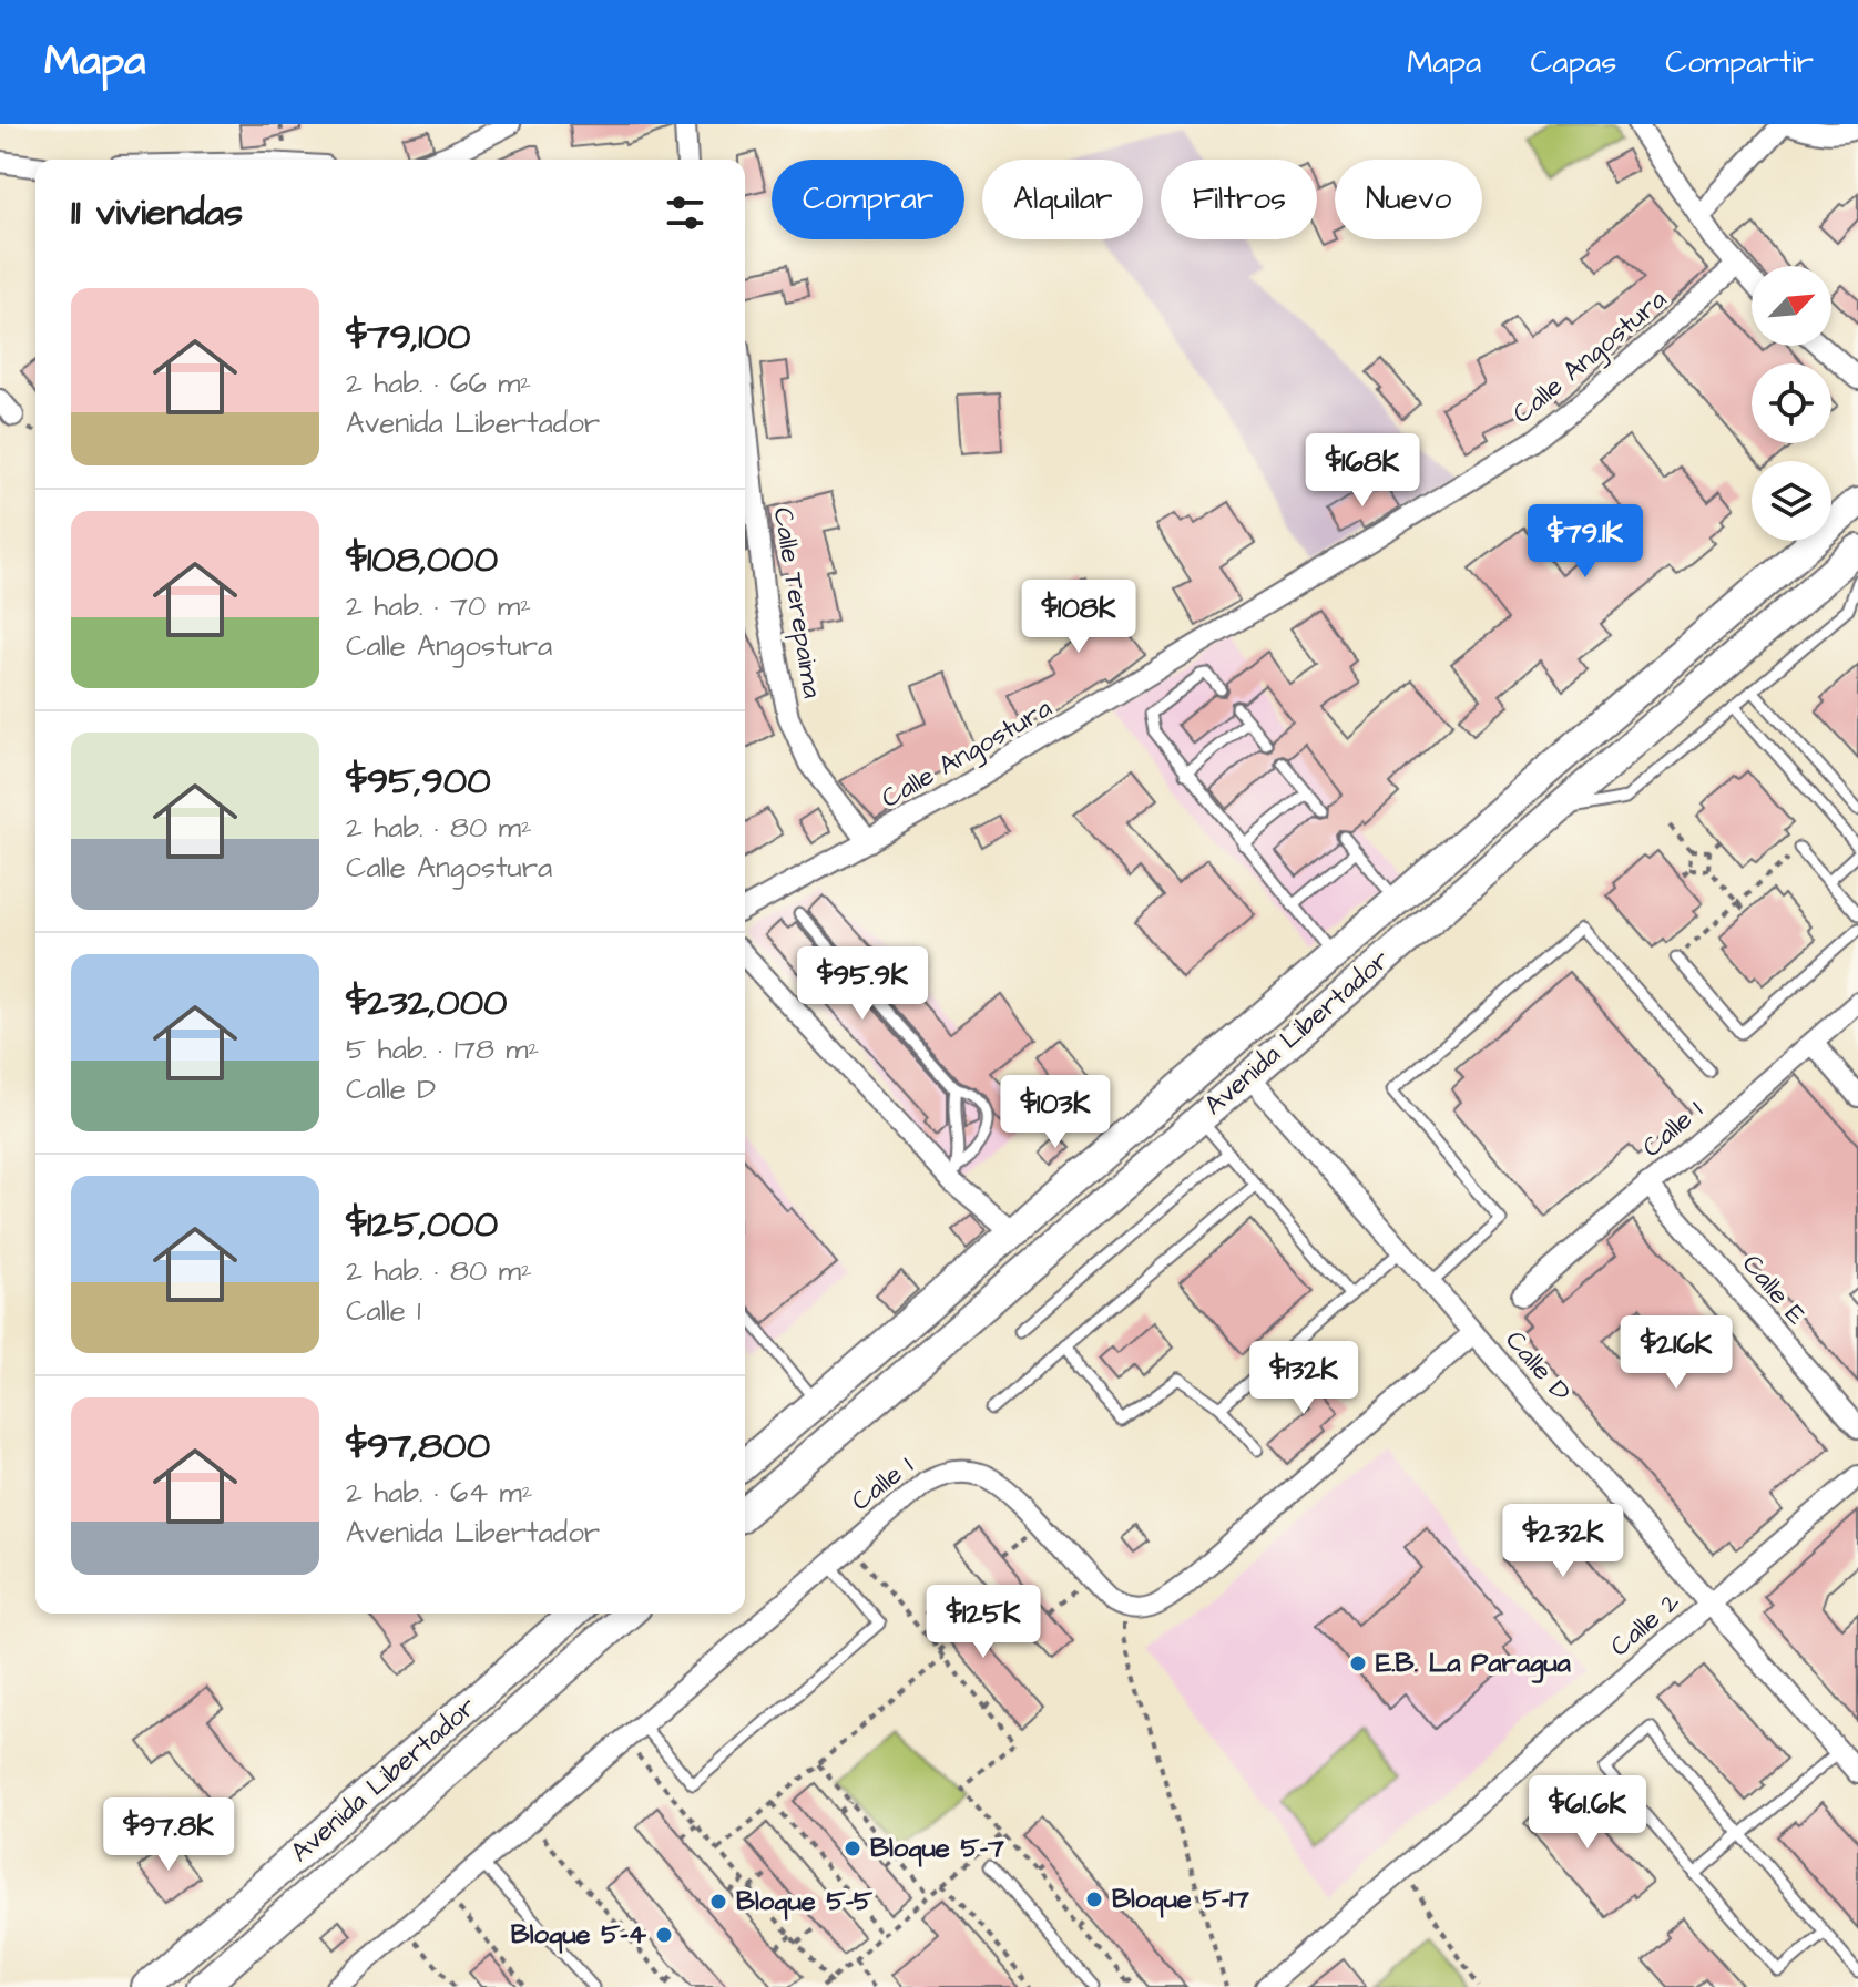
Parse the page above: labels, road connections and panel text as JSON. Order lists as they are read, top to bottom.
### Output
{
  "streets": {
    "main road": ["Avenida Libertador"],
    "street": [
      "Calle Angostura",
      "Calle Terepaima",
      "Calle 1",
      "Calle E",
      "Calle D",
      "Calle 2"
    ]
  },
  "crossings": [
    ["Calle Angostura", "Calle Terepaima"],
    ["Avenida Libertador", "Calle D"],
    ["Calle 1", "Calle E"],
    ["Calle D", "Calle 2"]
  ],
  "places": [
    "E.B. La Paragua",
    "Bloque 5-7",
    "Bloque 5-17",
    "Bloque 5-5",
    "Bloque 5-4"
  ],
  "north": "top right",
  "page": {
    "header": "Mapa",
    "nav": ["Mapa", "Capas", "Compartir"],
    "chip": [
      "Comprar",
      "Alquilar",
      "Filtros",
      "Nuevo"
    ],
    "heading": "11 viviendas",
    "list": [
      {
        "name": "$79,100",
        "note": "2 hab. · 66 m² · Avenida Libertador"
      },
      {
        "name": "$108,000",
        "note": "2 hab. · 70 m² · Calle Angostura"
      },
      {
        "name": "$95,900",
        "note": "2 hab. · 80 m² · Calle Angostura"
      },
      {
        "name": "$232,000",
        "note": "5 hab. · 178 m² · Calle D"
      },
      {
        "name": "$125,000",
        "note": "2 hab. · 80 m² · Calle 1"
      },
      {
        "name": "$97,800",
        "note": "2 hab. · 64 m² · Avenida Libertador"
      }
    ],
    "price": [
      "$168K",
      "$79.1K",
      "$108K",
      "$95.9K",
      "$103K",
      "$216K",
      "$132K",
      "$232K",
      "$125K",
      "$61.6K",
      "$97.8K"
    ]
  }
}
